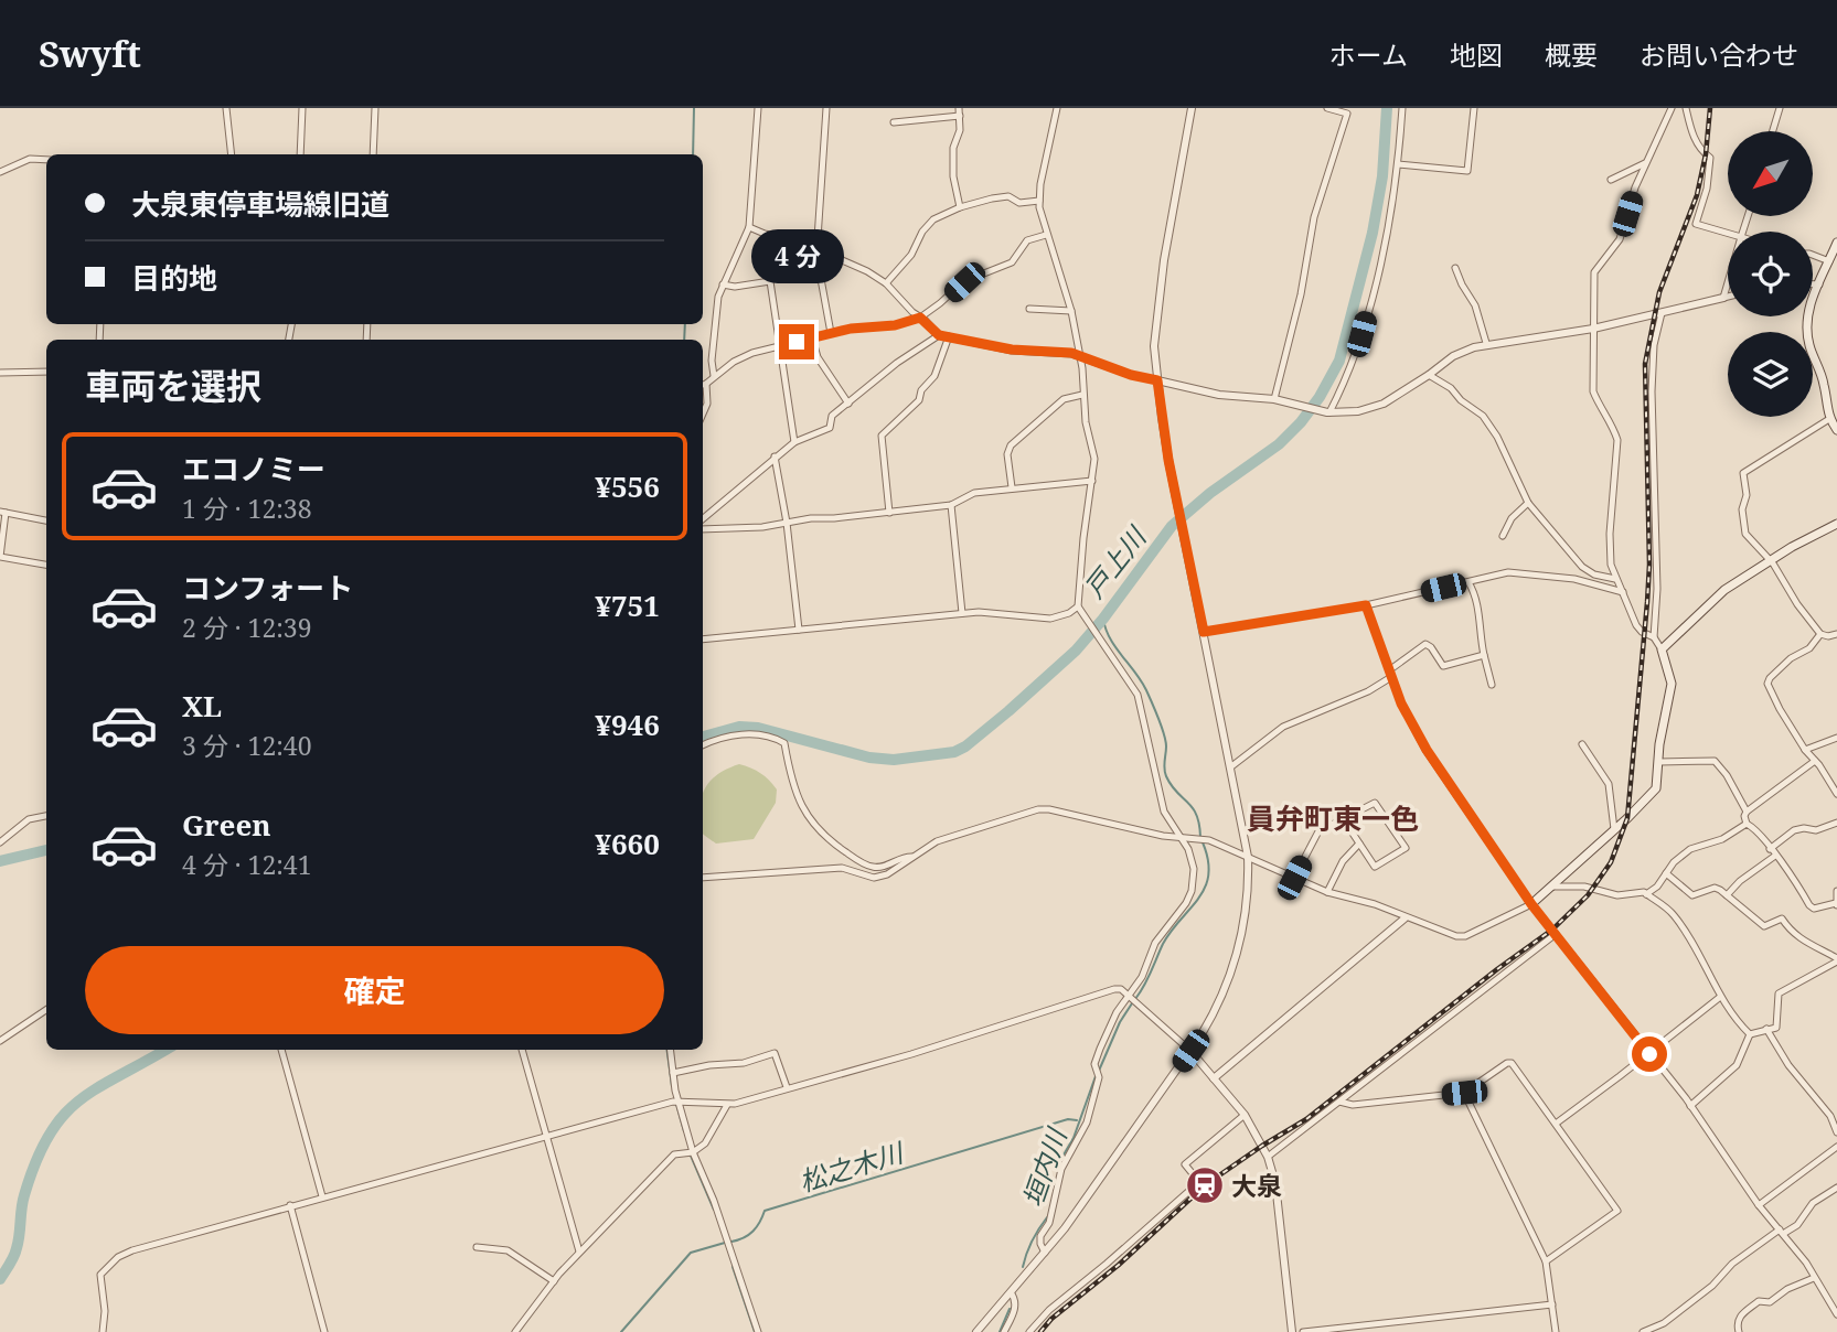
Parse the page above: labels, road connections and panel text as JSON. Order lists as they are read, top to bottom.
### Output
{
  "districts": ["員弁町東一色"],
  "water": ["戸上川", "松之木川", "垣内川"],
  "places": {
    "station": ["大泉"]
  },
  "north": "bottom left",
  "page": {
    "header": "Swyft",
    "nav": [
      "ホーム",
      "地図",
      "概要",
      "お問い合わせ"
    ],
    "banner": ["大泉東停車場線旧道", "目的地"],
    "bubble": "4 分",
    "heading": "車両を選択",
    "list": [
      {
        "name": "エコノミー",
        "note": "1 分 · 12:38",
        "value": "¥556"
      },
      {
        "name": "コンフォート",
        "note": "2 分 · 12:39",
        "value": "¥751"
      },
      {
        "name": "XL",
        "note": "3 分 · 12:40",
        "value": "¥946"
      },
      {
        "name": "Green",
        "note": "4 分 · 12:41",
        "value": "¥660"
      }
    ],
    "buttons": "確定"
  }
}
